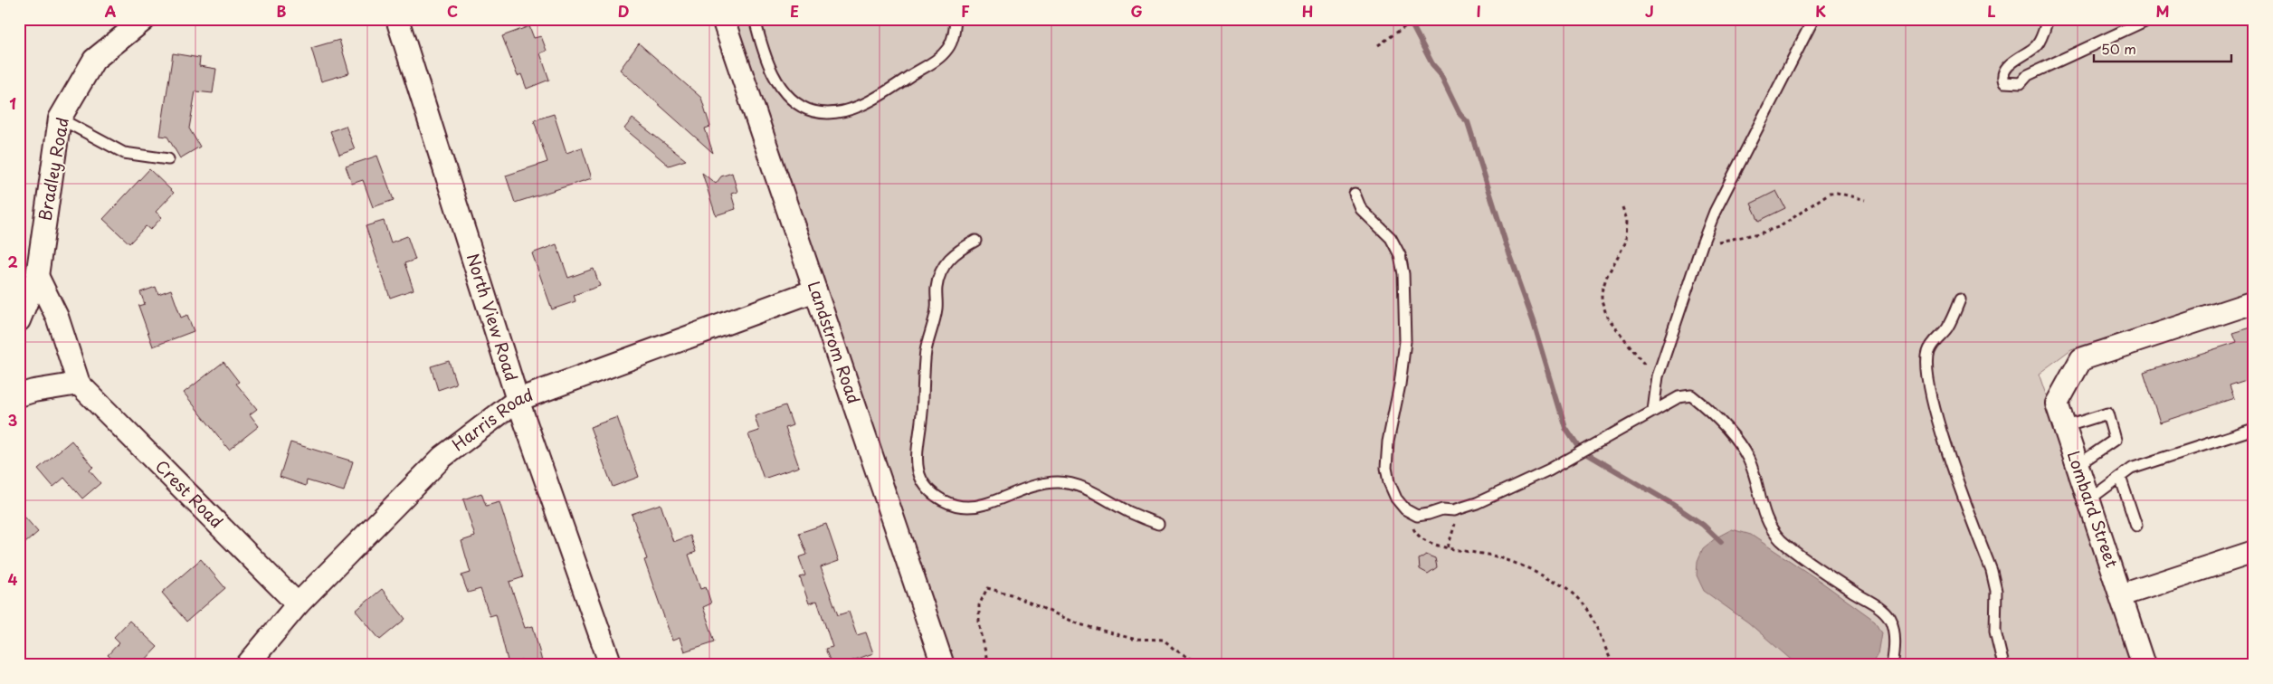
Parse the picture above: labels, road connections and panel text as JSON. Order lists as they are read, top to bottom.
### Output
{
  "streets": {
    "street": [
      "Bradley Road",
      "North View Road",
      "Landstrom Road",
      "Harris Road",
      "Crest Road",
      "Lombard Street"
    ]
  },
  "crossings": [
    ["Bradley Road", "Crest Road"],
    ["North View Road", "Harris Road"],
    ["Landstrom Road", "Harris Road"],
    ["Harris Road", "Crest Road"]
  ],
  "scale_bar": "50 m",
  "grid": {
    "columns": [
      "A",
      "B",
      "C",
      "D",
      "E",
      "F",
      "G",
      "H",
      "I",
      "J",
      "K",
      "L",
      "M"
    ],
    "rows": [
      "1",
      "2",
      "3",
      "4"
    ]
  }
}
